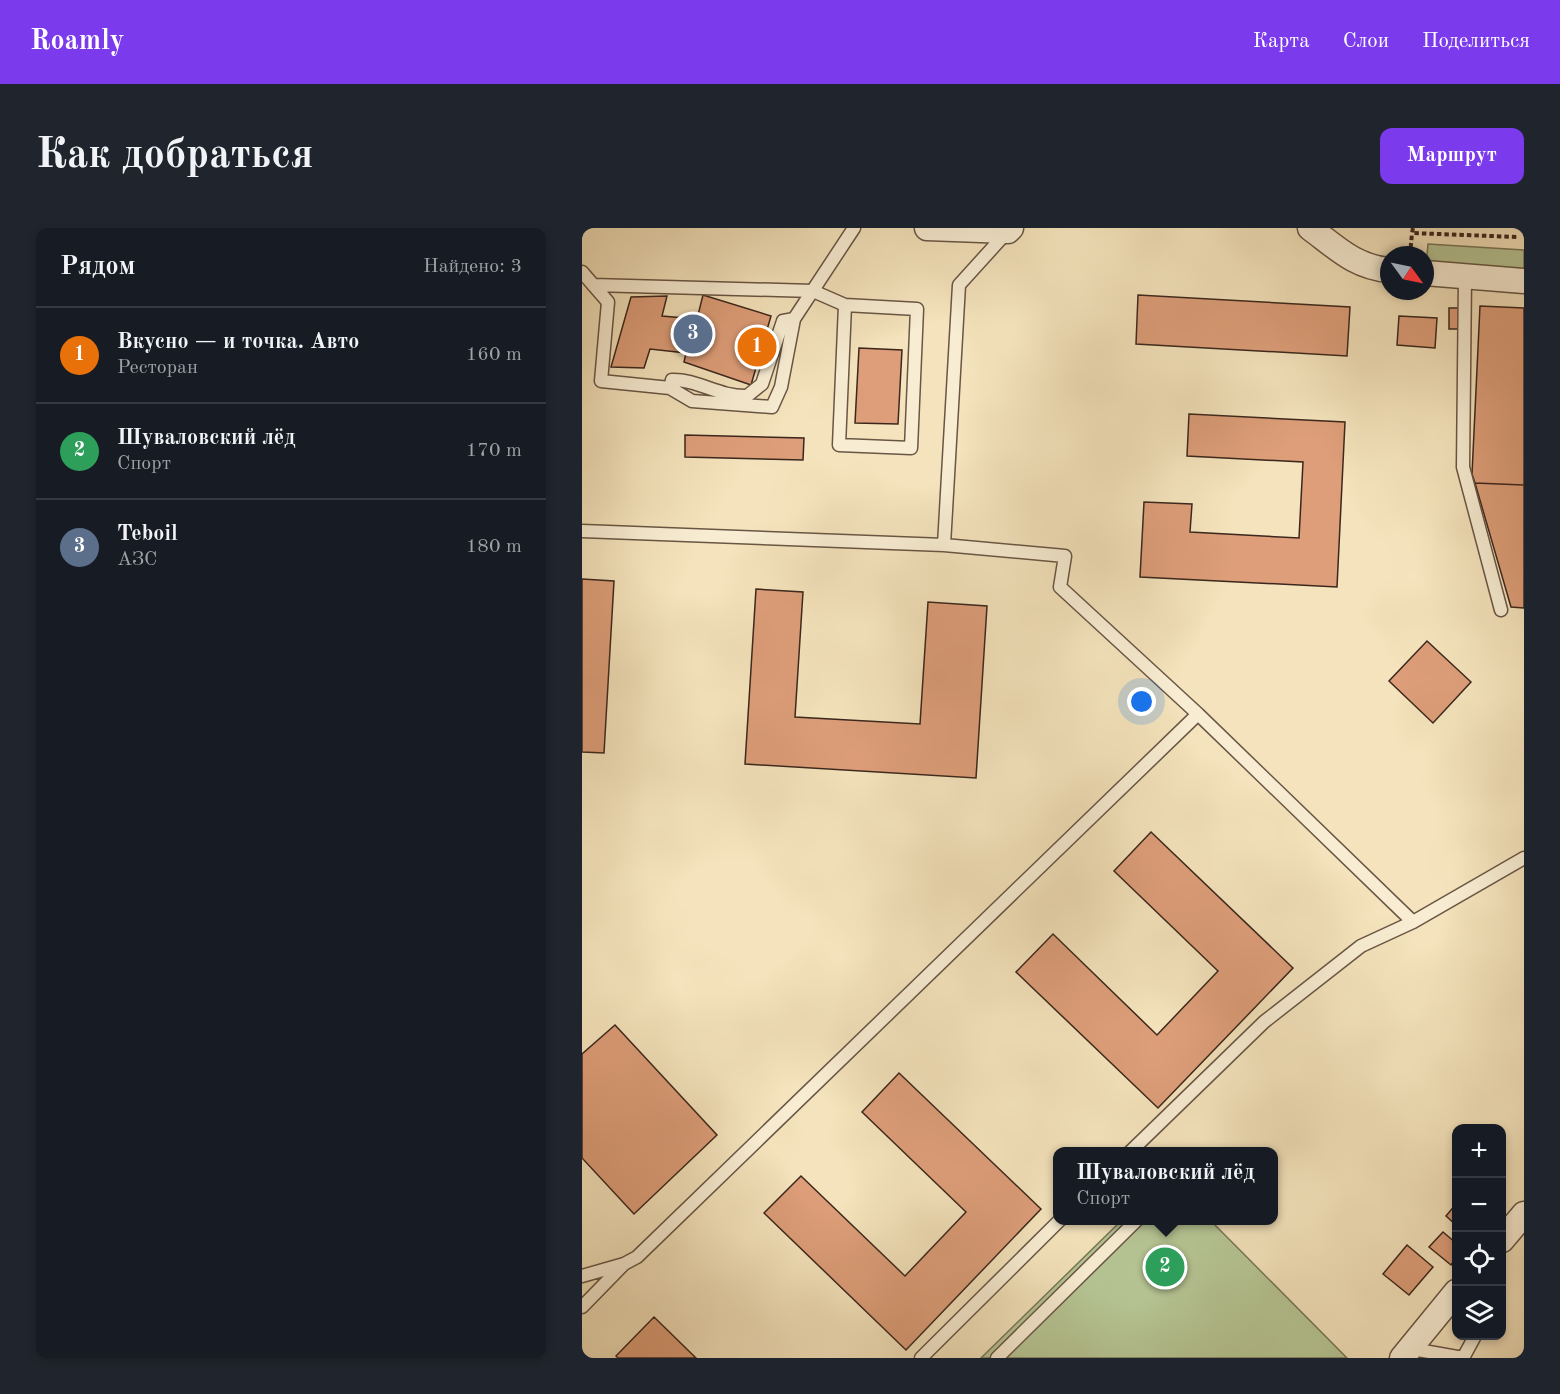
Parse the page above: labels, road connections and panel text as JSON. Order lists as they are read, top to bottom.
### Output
{
  "north": "bottom right",
  "page": {
    "header": "Roamly",
    "nav": ["Карта", "Слои", "Поделиться"],
    "buttons": "Маршрут",
    "title": "Как добраться",
    "heading": ["Рядом", "Найдено: 3"],
    "list": [
      {
        "mark": "1",
        "name": "Вкусно — и точка. Авто",
        "note": "Ресторан",
        "value": "160 m"
      },
      {
        "mark": "2",
        "name": "Шуваловский лёд",
        "note": "Спорт",
        "value": "170 m"
      },
      {
        "mark": "3",
        "name": "Teboil",
        "note": "АЗС",
        "value": "180 m"
      }
    ],
    "pins": ["3", "1", "2"],
    "map_buttons": ["+", "−"],
    "popup": ["Шуваловский лёд", "Спорт"]
  }
}
